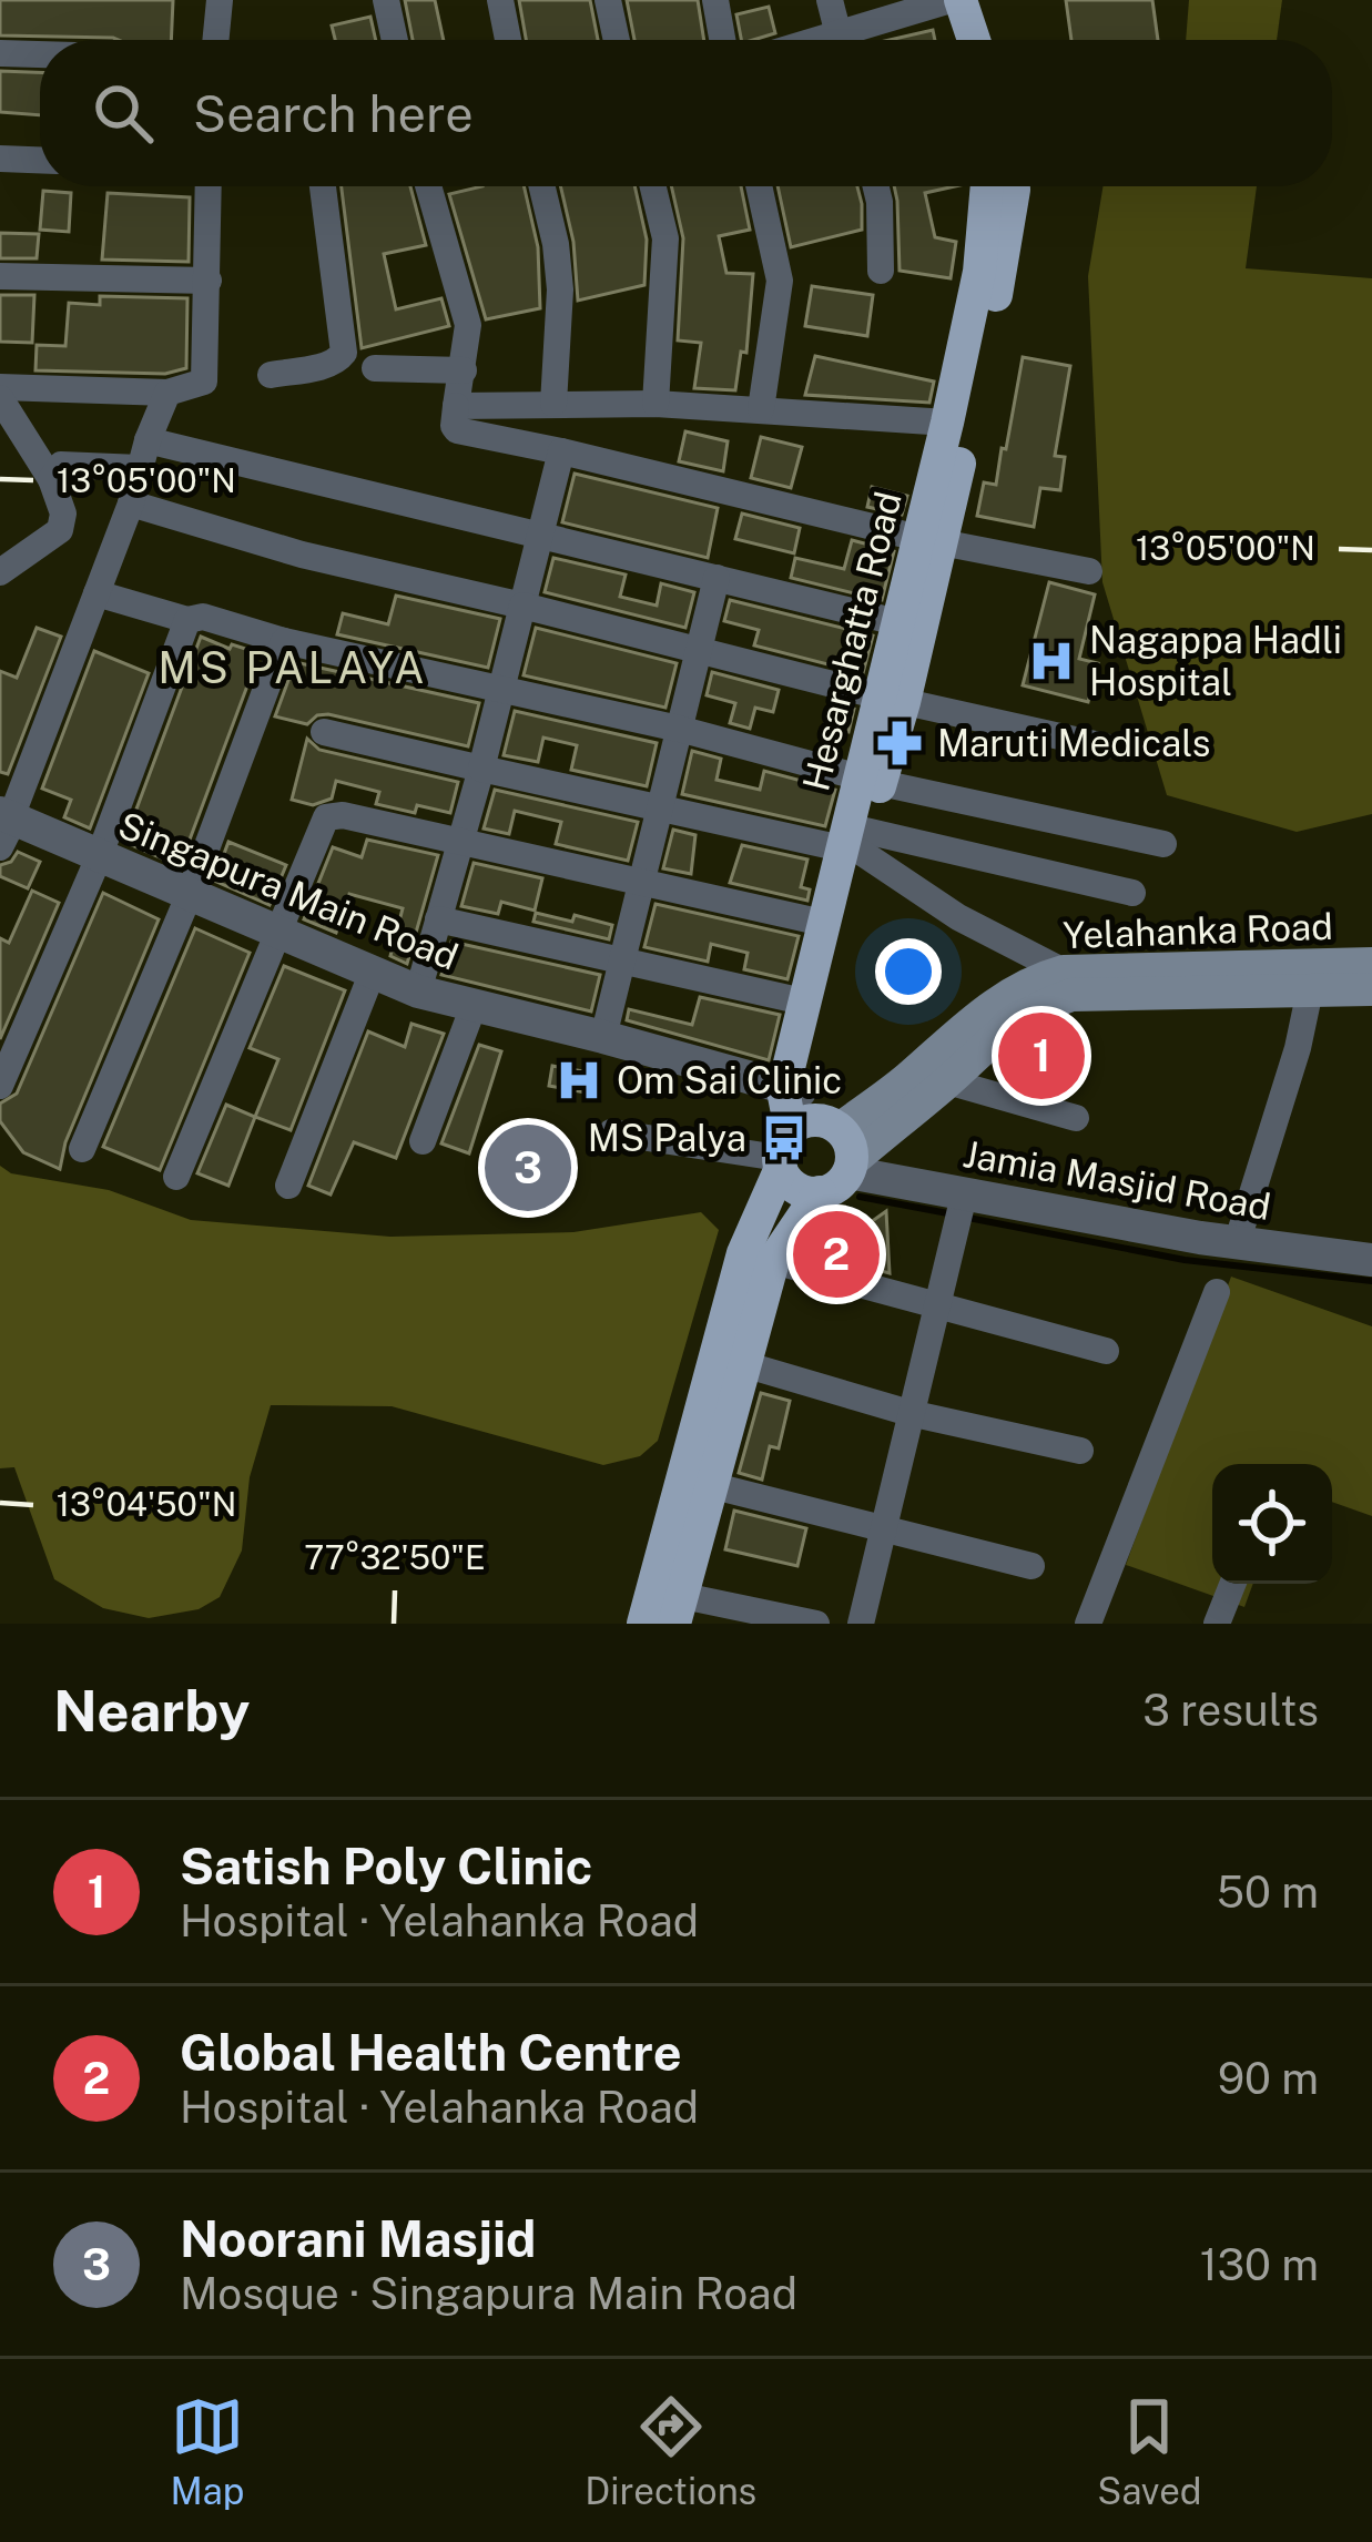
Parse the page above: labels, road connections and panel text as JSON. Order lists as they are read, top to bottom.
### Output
{
  "streets": {
    "main road": ["Hesarghatta Road", "Yelahanka Road"],
    "street": ["Singapura Main Road", "Jamia Masjid Road"]
  },
  "crossings": [
    ["Hesarghatta Road", "Singapura Main Road"],
    ["Yelahanka Road", "Jamia Masjid Road"]
  ],
  "districts": ["MS PALAYA"],
  "places": {
    "hospital": ["Nagappa Hadli Hospital", "Om Sai Clinic"],
    "pharmacy": ["Maruti Medicals"],
    "bus stop": ["MS Palya"]
  },
  "page": {
    "search": "Search here",
    "pins": ["1", "3", "2"],
    "heading": ["Nearby", "3 results"],
    "list": [
      {
        "mark": "1",
        "name": "Satish Poly Clinic",
        "note": "Hospital · Yelahanka Road",
        "value": "50 m"
      },
      {
        "mark": "2",
        "name": "Global Health Centre",
        "note": "Hospital · Yelahanka Road",
        "value": "90 m"
      },
      {
        "mark": "3",
        "name": "Noorani Masjid",
        "note": "Mosque · Singapura Main Road",
        "value": "130 m"
      }
    ],
    "nav": ["Map", "Directions", "Saved"]
  },
  "coordinates": ["13°05'00\"N", "13°04'50\"N", "77°32'50\"E"]
}
